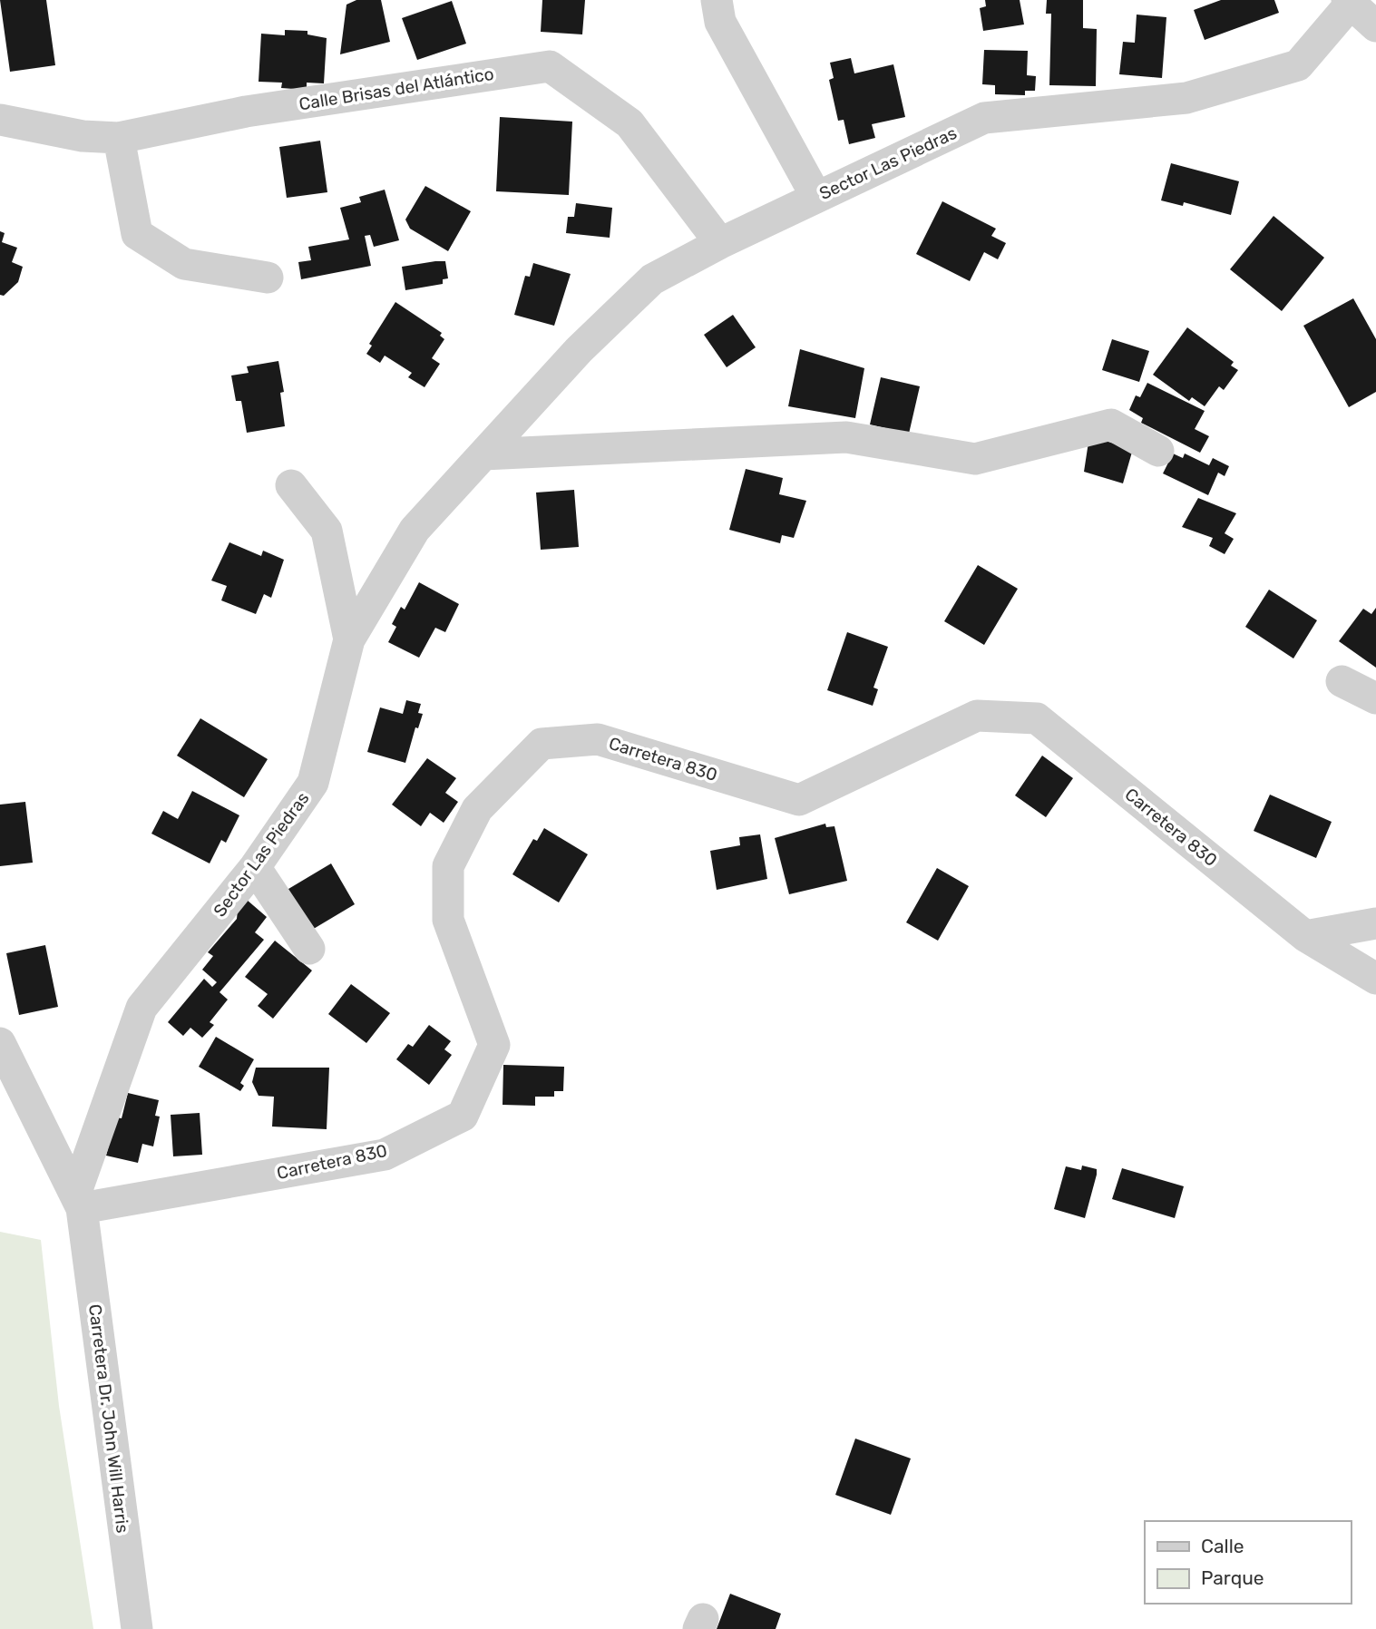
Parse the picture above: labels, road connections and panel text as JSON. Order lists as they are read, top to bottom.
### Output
{
  "streets": {
    "street": [
      "Calle Brisas del Atlántico",
      "Sector Las Piedras",
      "Carretera 830",
      "Carretera Dr. John Will Harris"
    ]
  },
  "crossings": [
    ["Calle Brisas del Atlántico", "Sector Las Piedras"],
    ["Sector Las Piedras", "Carretera 830"],
    ["Sector Las Piedras", "Carretera Dr. John Will Harris"],
    ["Carretera 830", "Carretera Dr. John Will Harris"]
  ],
  "legend": ["Calle", "Parque"]
}
